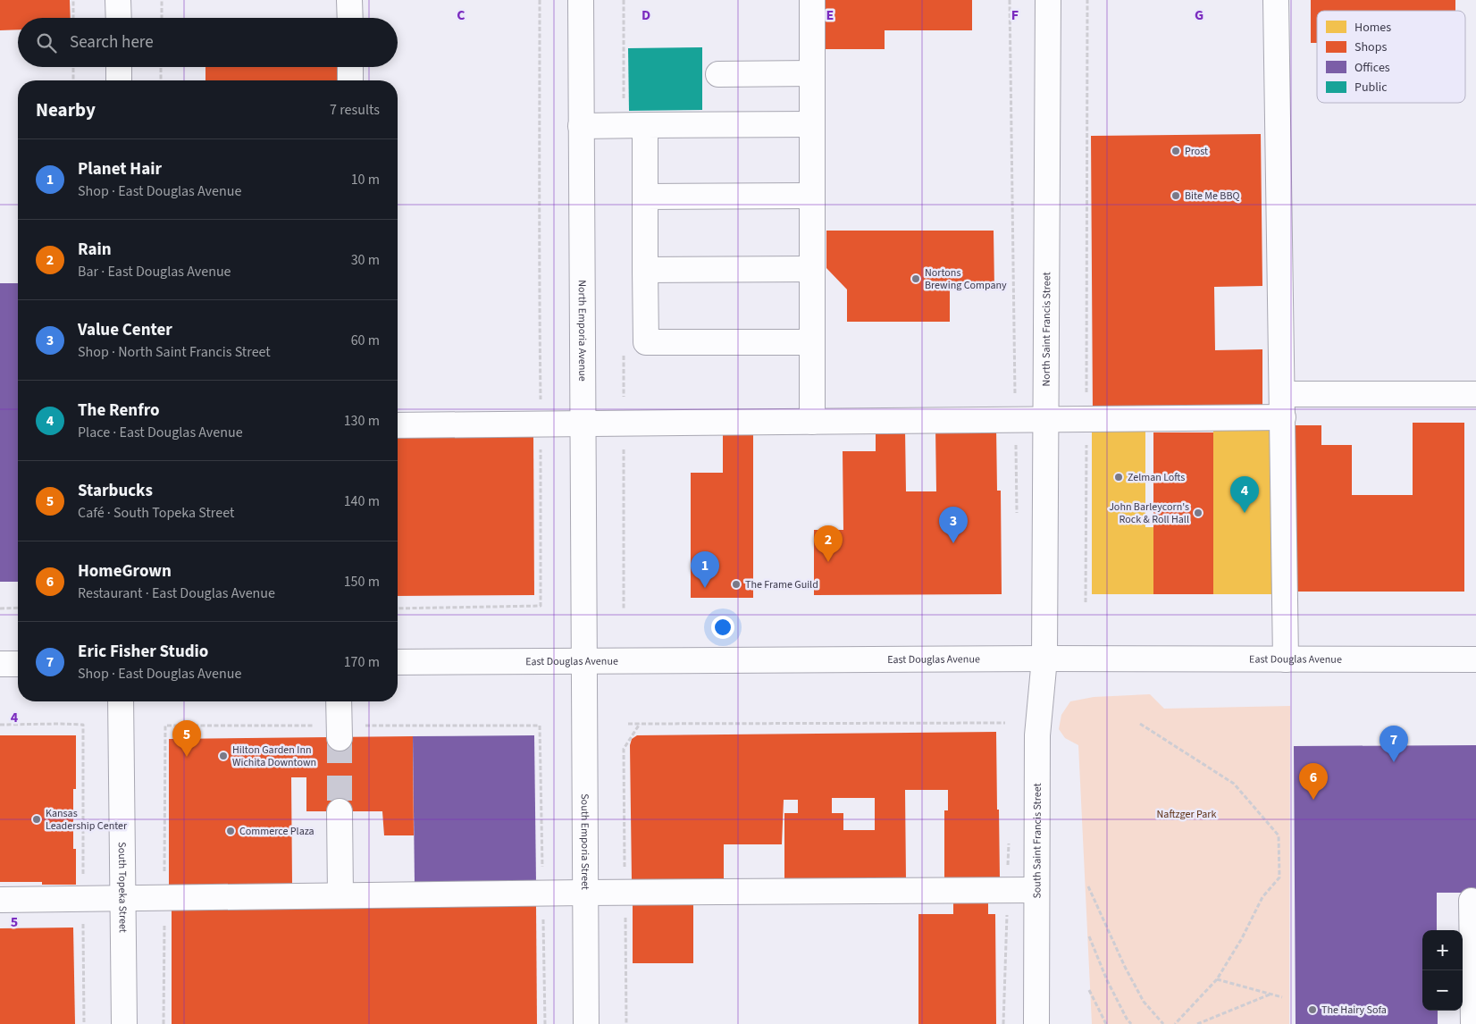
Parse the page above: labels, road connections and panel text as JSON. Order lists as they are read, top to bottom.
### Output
{
  "streets": {
    "street": [
      "North Saint Francis Street",
      "North Emporia Avenue",
      "East Douglas Avenue",
      "South Saint Francis Street",
      "South Emporia Street",
      "South Topeka Street"
    ]
  },
  "crossings": [
    ["North Saint Francis Street", "East Douglas Avenue"],
    ["North Saint Francis Street", "South Saint Francis Street"],
    ["North Emporia Avenue", "East Douglas Avenue"],
    ["North Emporia Avenue", "South Emporia Street"],
    ["East Douglas Avenue", "South Saint Francis Street"],
    ["East Douglas Avenue", "South Emporia Street"]
  ],
  "parks": ["Naftzger Park"],
  "places": [
    "Prost",
    "Bite Me BBQ",
    "Nortons Brewing Company",
    "Zelman Lofts",
    "John Barleycorn's Rock & Roll Hall",
    "The Frame Guild",
    "Hilton Garden Inn Wichita Downtown",
    "Kansas Leadership Center",
    "Commerce Plaza",
    "The Hairy Sofa"
  ],
  "legend": [
    "Homes",
    "Shops",
    "Offices",
    "Public"
  ],
  "page": {
    "search": "Search here",
    "heading": ["Nearby", "7 results"],
    "list": [
      {
        "mark": "1",
        "name": "Planet Hair",
        "note": "Shop · East Douglas Avenue",
        "value": "10 m"
      },
      {
        "mark": "2",
        "name": "Rain",
        "note": "Bar · East Douglas Avenue",
        "value": "30 m"
      },
      {
        "mark": "3",
        "name": "Value Center",
        "note": "Shop · North Saint Francis Street",
        "value": "60 m"
      },
      {
        "mark": "4",
        "name": "The Renfro",
        "note": "Place · East Douglas Avenue",
        "value": "130 m"
      },
      {
        "mark": "5",
        "name": "Starbucks",
        "note": "Café · South Topeka Street",
        "value": "140 m"
      },
      {
        "mark": "6",
        "name": "HomeGrown",
        "note": "Restaurant · East Douglas Avenue",
        "value": "150 m"
      },
      {
        "mark": "7",
        "name": "Eric Fisher Studio",
        "note": "Shop · East Douglas Avenue",
        "value": "170 m"
      }
    ],
    "pins": [
      "4",
      "3",
      "2",
      "1",
      "5",
      "7",
      "6"
    ],
    "map_buttons": ["+", "−"]
  },
  "grid": {
    "columns": [
      "C",
      "D",
      "E",
      "F",
      "G"
    ],
    "rows": ["4", "5"]
  }
}
